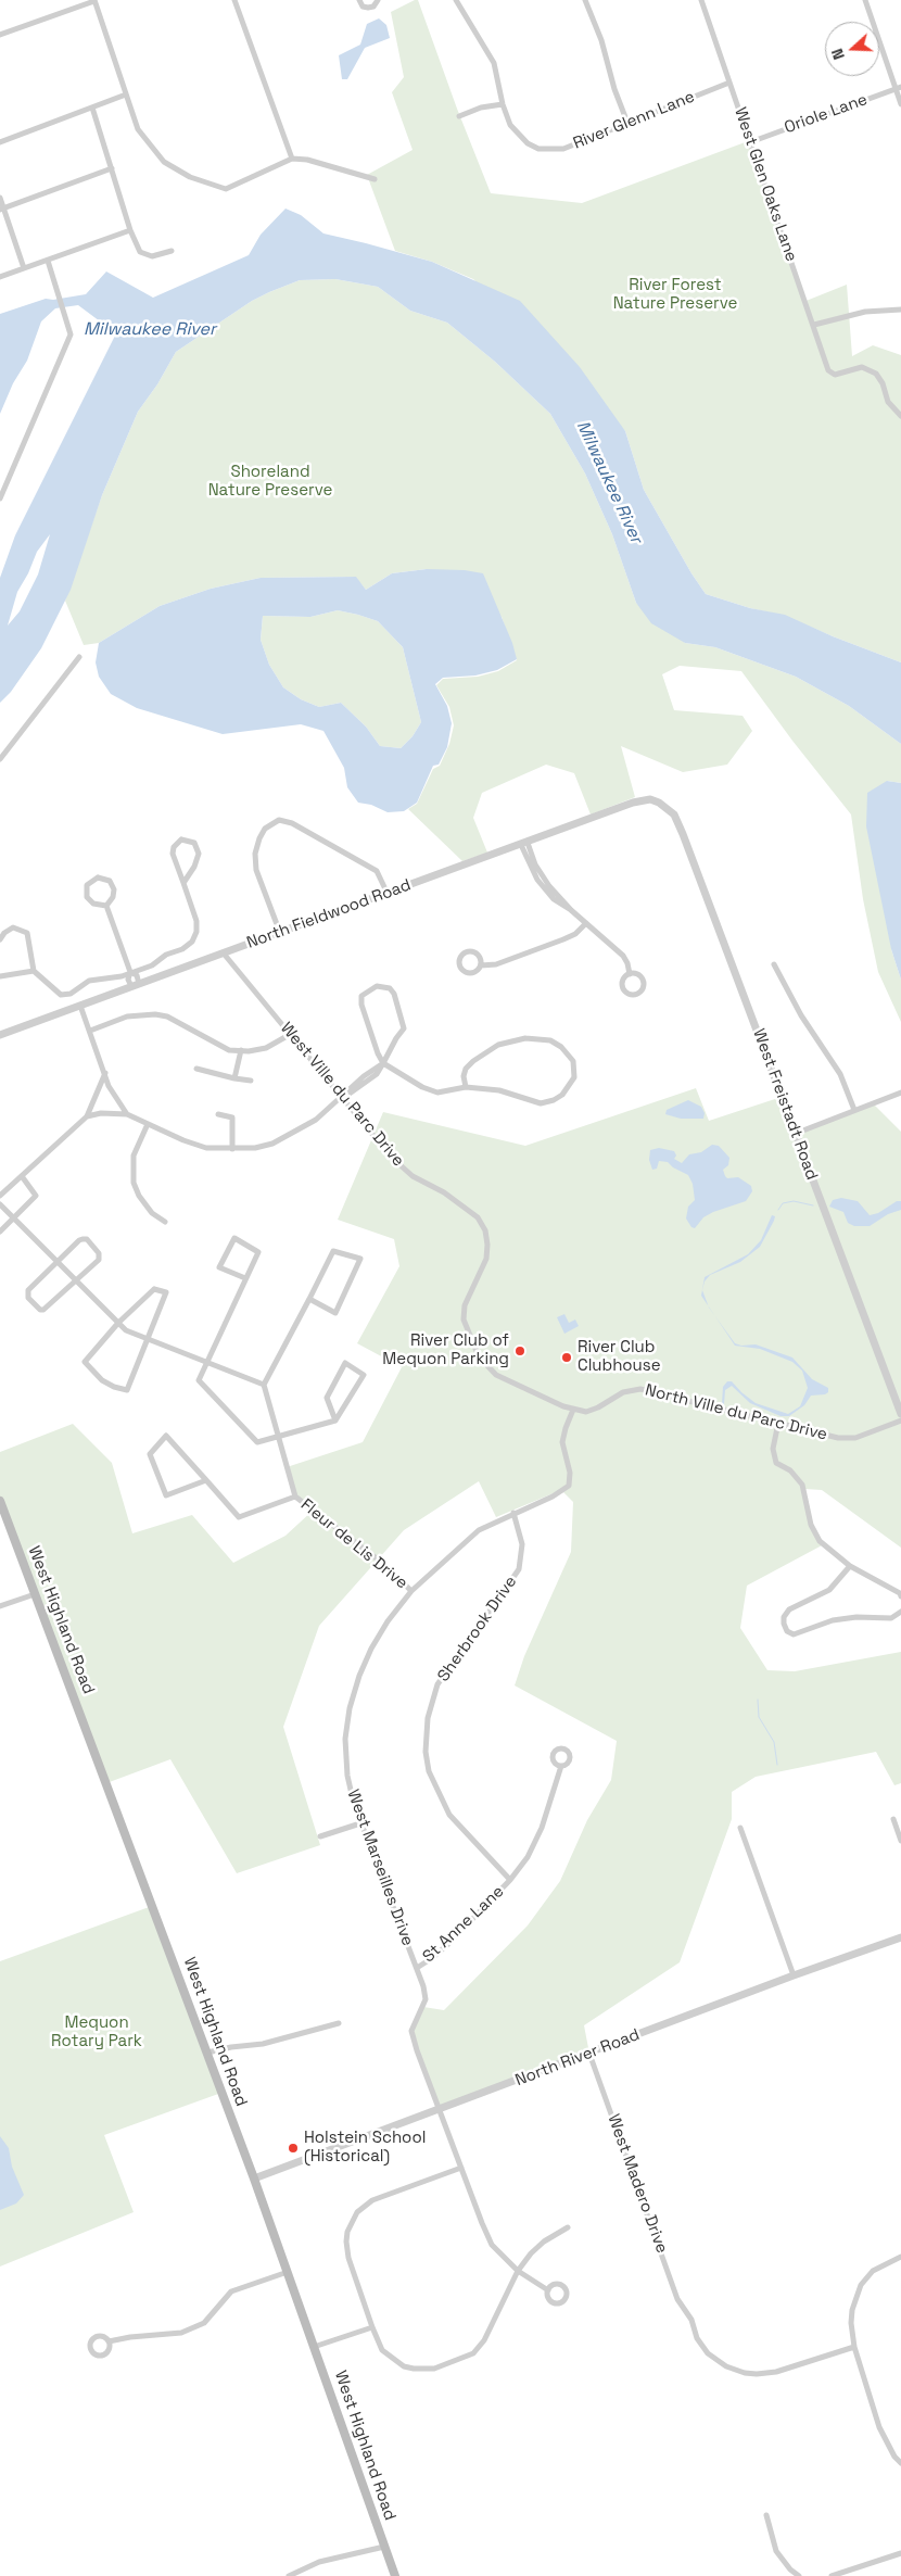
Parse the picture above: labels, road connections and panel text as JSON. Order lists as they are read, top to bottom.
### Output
{
  "streets": {
    "main road": ["West Highland Road"],
    "street": [
      "Oriole Lane",
      "River Glenn Lane",
      "West Glen Oaks Lane",
      "North Fieldwood Road",
      "West Ville du Parc Drive",
      "West Freistadt Road",
      "North Ville du Parc Drive",
      "Fleur de Lis Drive",
      "Sherbrook Drive",
      "West Marseilles Drive",
      "St Anne Lane",
      "North River Road",
      "West Madero Drive"
    ]
  },
  "crossings": [
    ["Oriole Lane", "West Glen Oaks Lane"],
    ["River Glenn Lane", "West Glen Oaks Lane"],
    ["North Fieldwood Road", "West Ville du Parc Drive"],
    ["North Fieldwood Road", "West Freistadt Road"],
    ["West Ville du Parc Drive", "North Ville du Parc Drive"],
    ["West Ville du Parc Drive", "West Marseilles Drive"],
    ["North Ville du Parc Drive", "West Marseilles Drive"],
    ["Fleur de Lis Drive", "West Marseilles Drive"],
    ["West Highland Road", "North River Road"],
    ["Sherbrook Drive", "West Marseilles Drive"],
    ["Sherbrook Drive", "St Anne Lane"],
    ["West Marseilles Drive", "St Anne Lane"],
    ["West Marseilles Drive", "North River Road"],
    ["North River Road", "West Madero Drive"]
  ],
  "water": ["Milwaukee River"],
  "parks": ["River Forest Nature Preserve", "Shoreland Nature Preserve", "Mequon Rotary Park"],
  "places": ["River Club of Mequon Parking", "River Club Clubhouse", "Holstein School (Historical)"],
  "north": "left"
}
